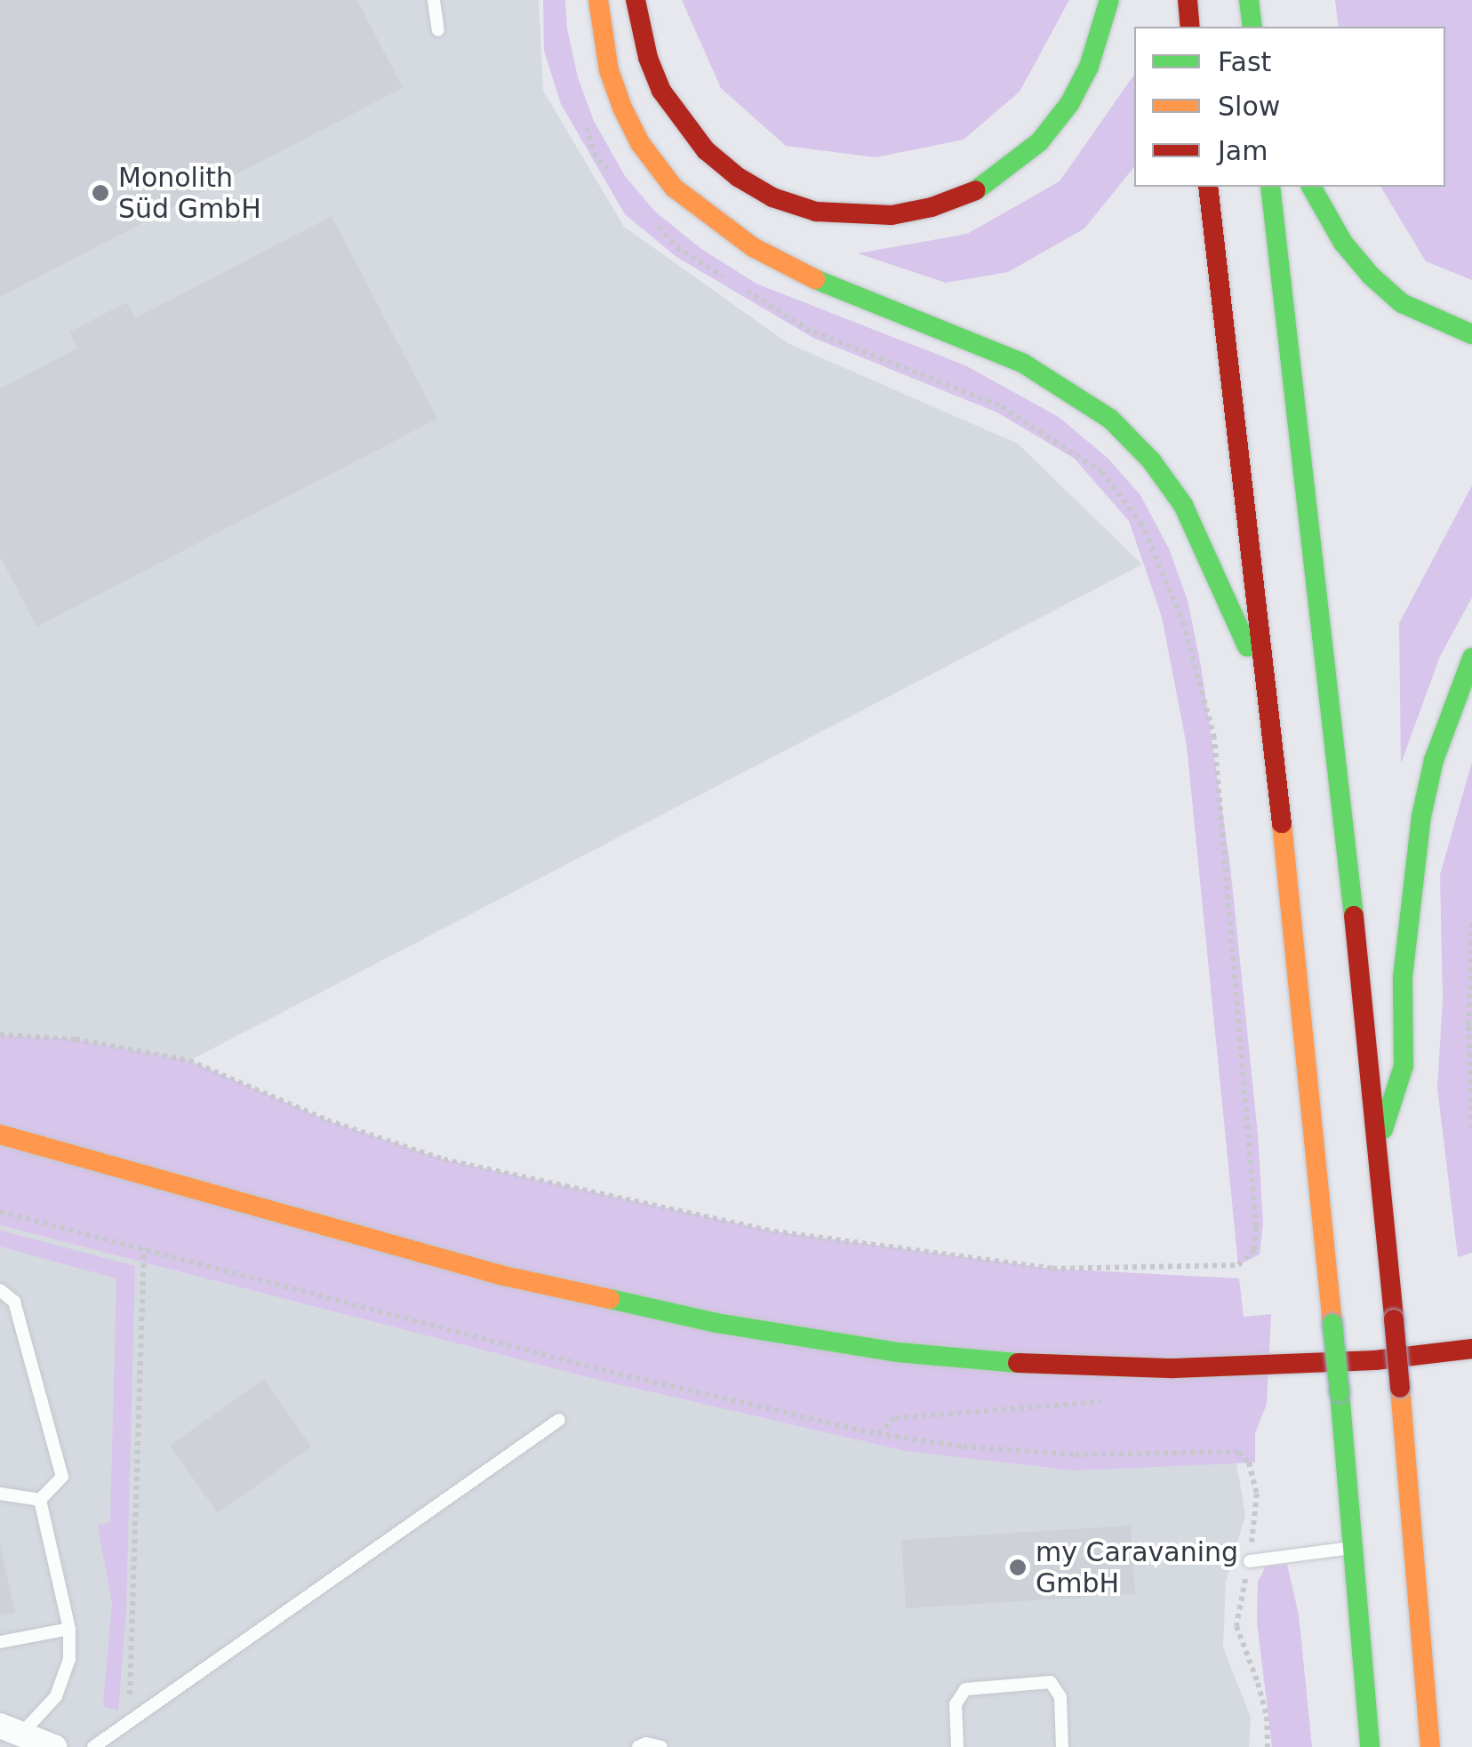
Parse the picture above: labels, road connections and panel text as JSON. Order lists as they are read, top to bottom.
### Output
{
  "places": ["Monolith Süd GmbH", "my Caravaning GmbH"],
  "legend": ["Fast", "Slow", "Jam"]
}
